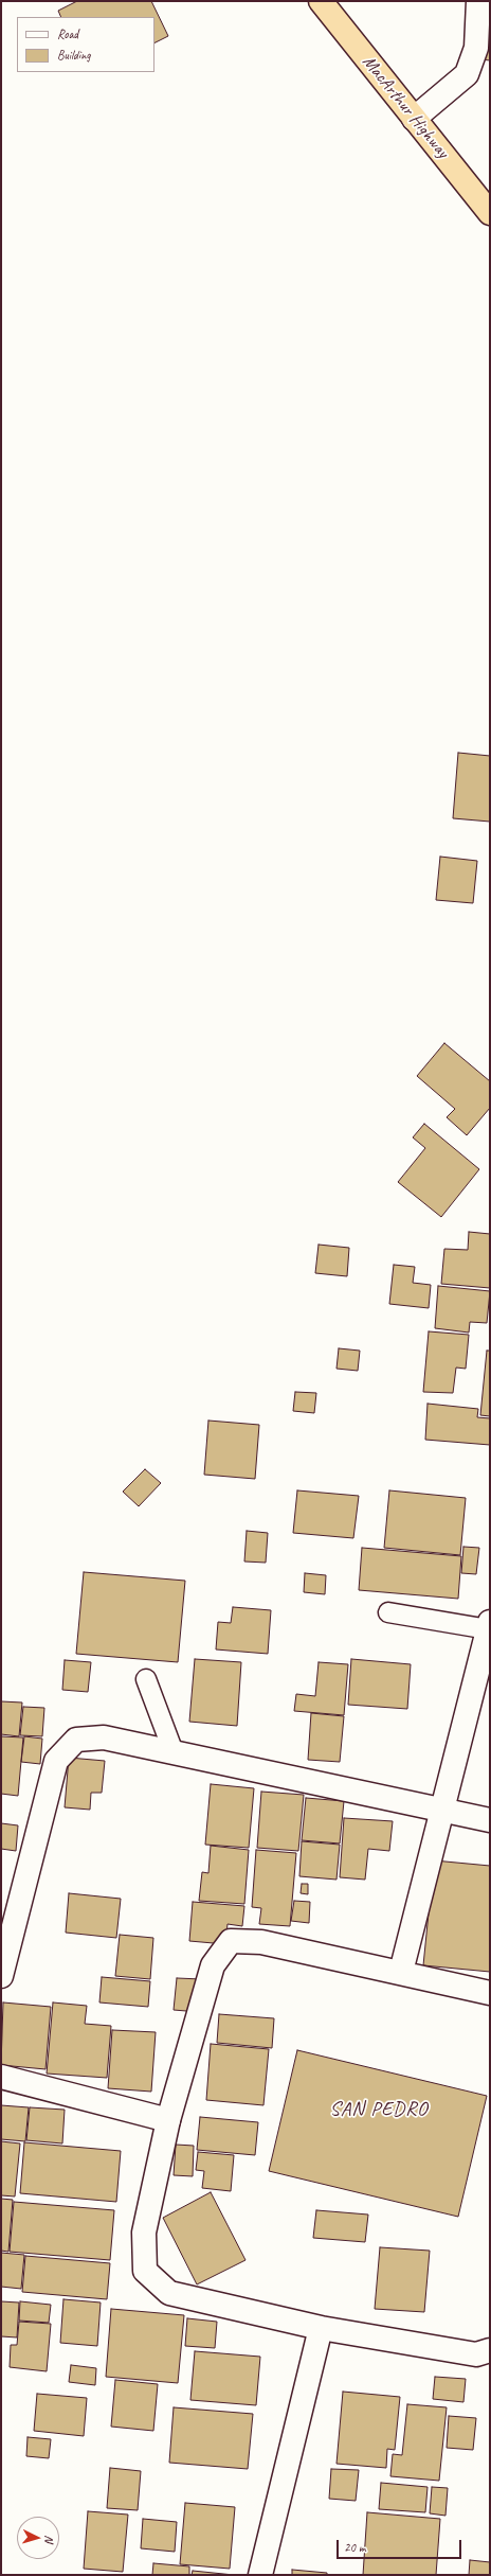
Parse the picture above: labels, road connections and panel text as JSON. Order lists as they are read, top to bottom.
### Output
{
  "streets": {
    "highway": ["MacArthur Highway"]
  },
  "districts": ["SAN PEDRO"],
  "legend": ["Road", "Building"],
  "scale_bar": "20 m",
  "north": "right"
}
